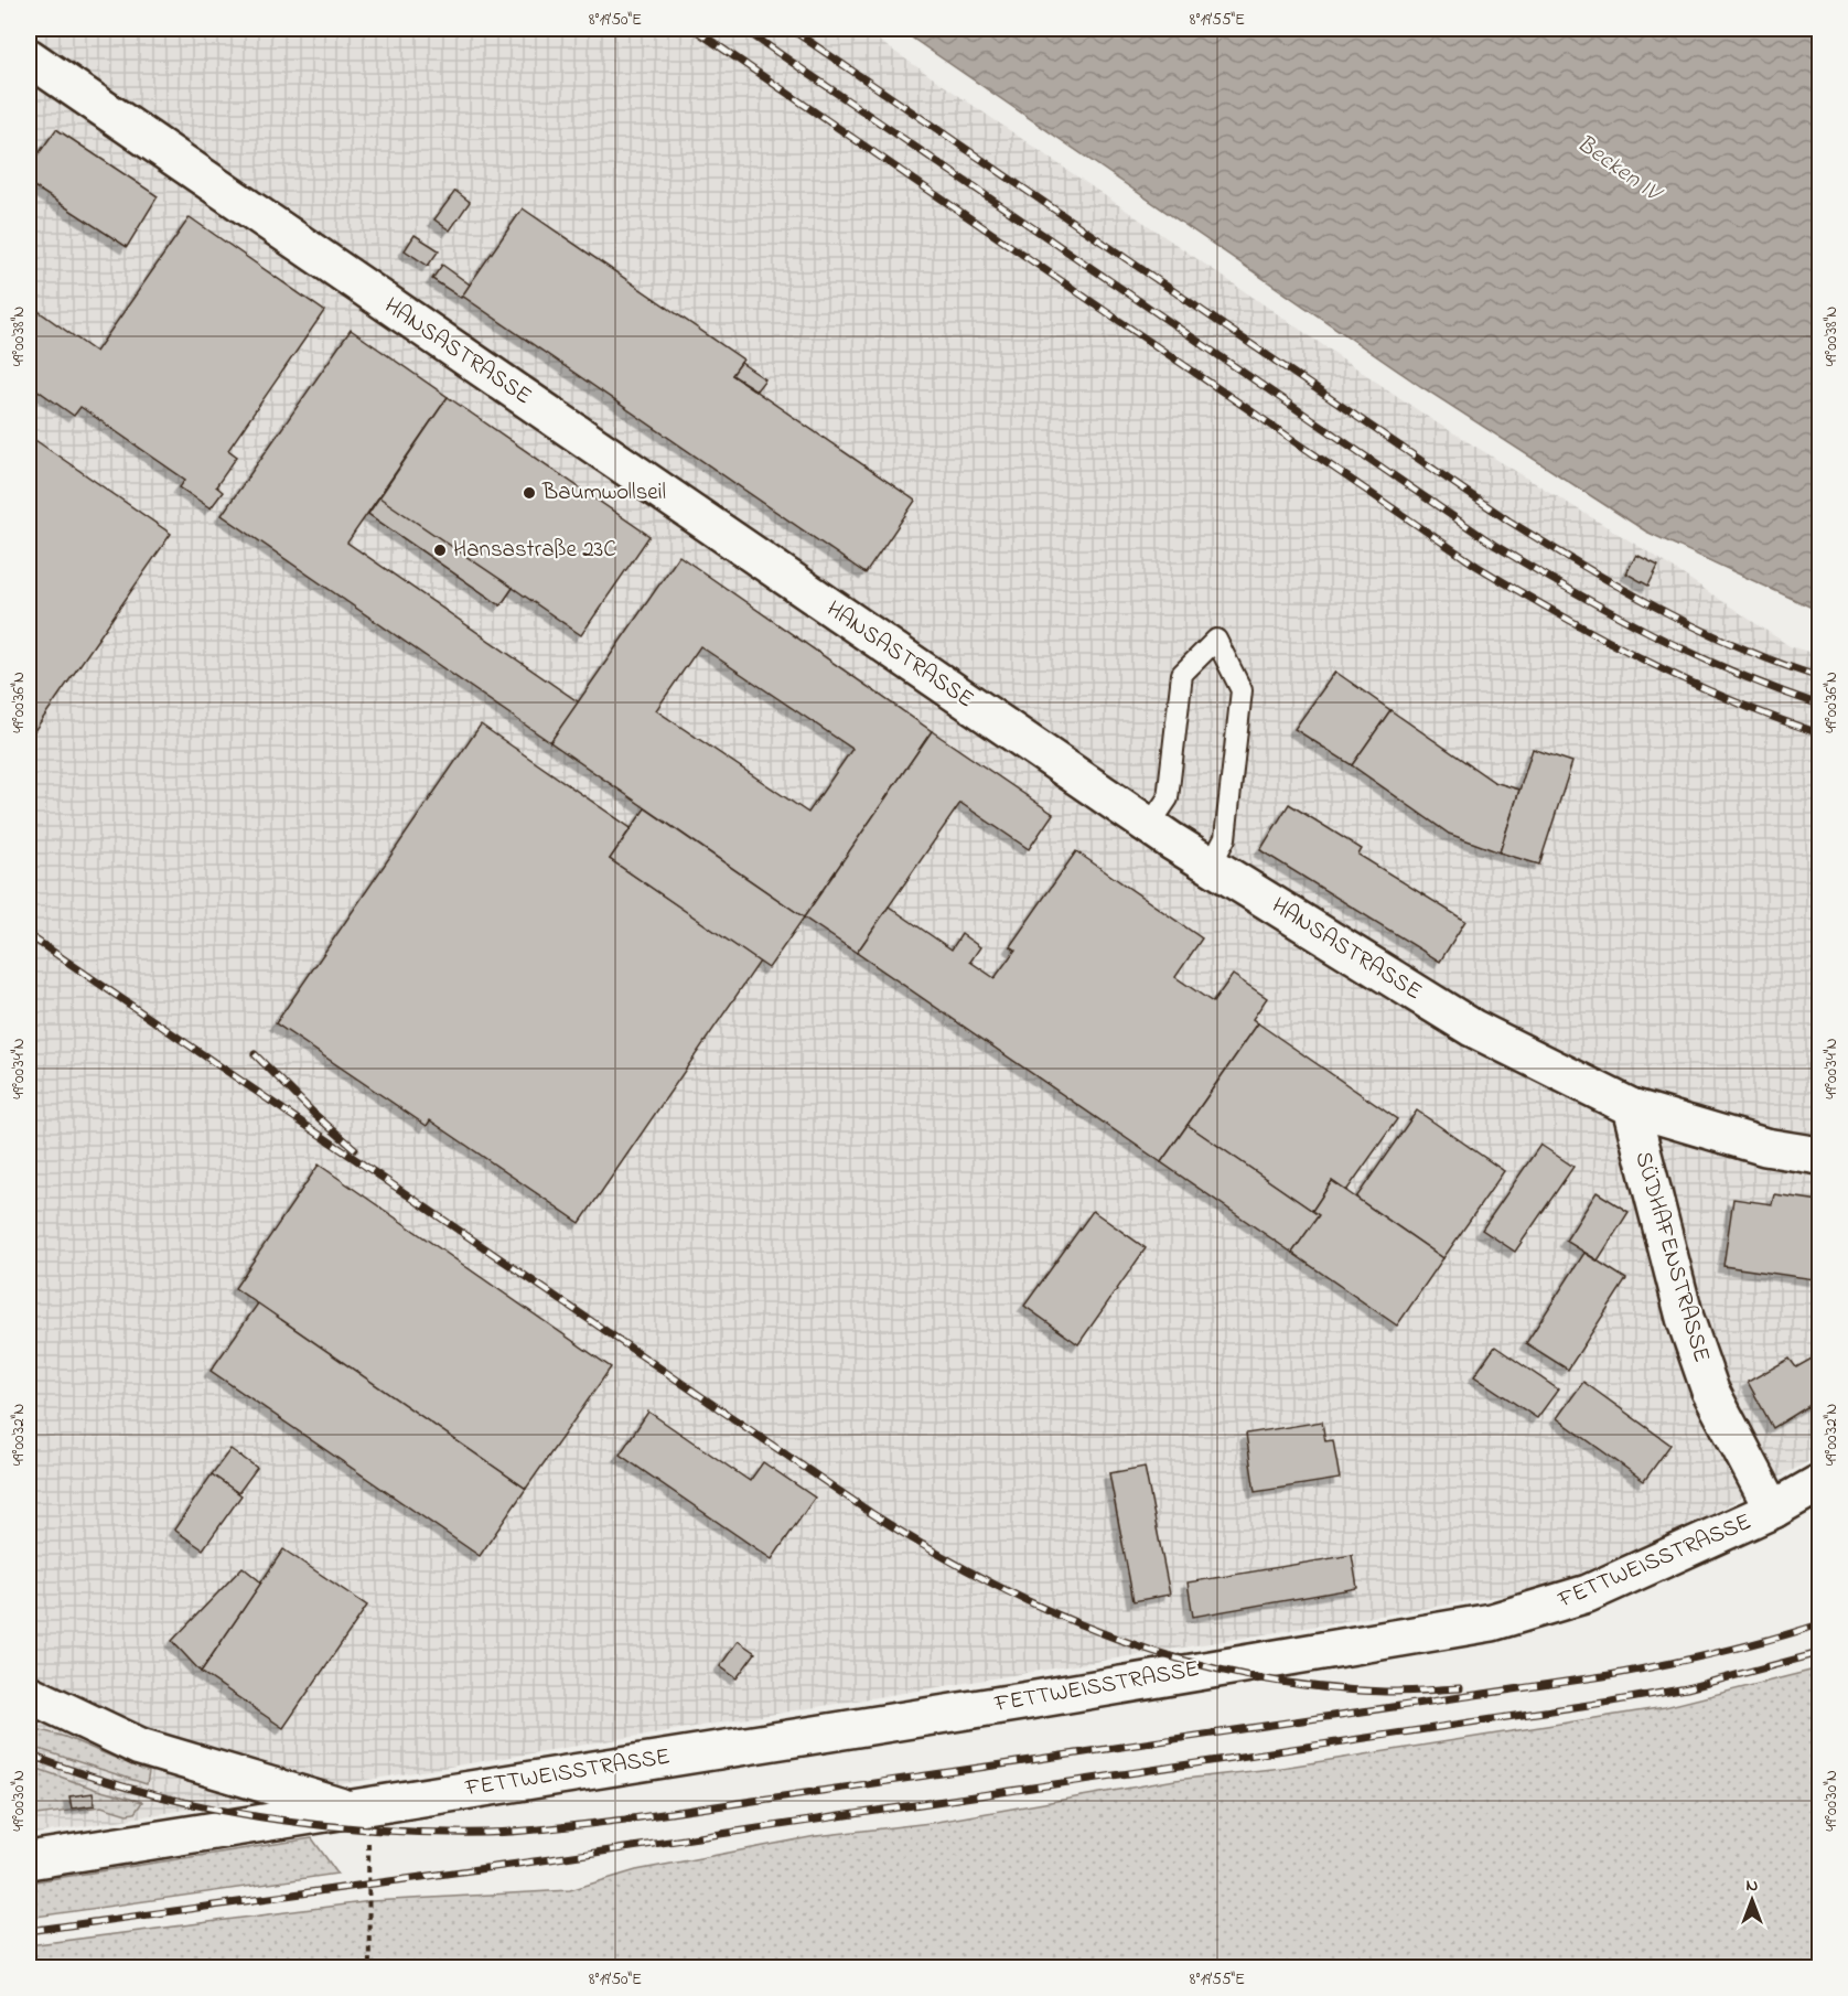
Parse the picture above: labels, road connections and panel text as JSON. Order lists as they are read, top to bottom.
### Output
{
  "streets": {
    "street": ["HANSASTRASSE", "SÜDHAFENSTRASSE", "FETTWEISSTRASSE"]
  },
  "crossings": [
    ["HANSASTRASSE", "SÜDHAFENSTRASSE"],
    ["SÜDHAFENSTRASSE", "FETTWEISSTRASSE"]
  ],
  "water": ["Becken IV"],
  "places": ["Baumwollseil", "Hansastraße 23C"],
  "north": "top",
  "coordinates": [
    "8°19'50\"E",
    "8°19'55\"E",
    "49°00'38\"N",
    "49°00'36\"N",
    "49°00'34\"N",
    "49°00'32\"N",
    "49°00'30\"N"
  ]
}
